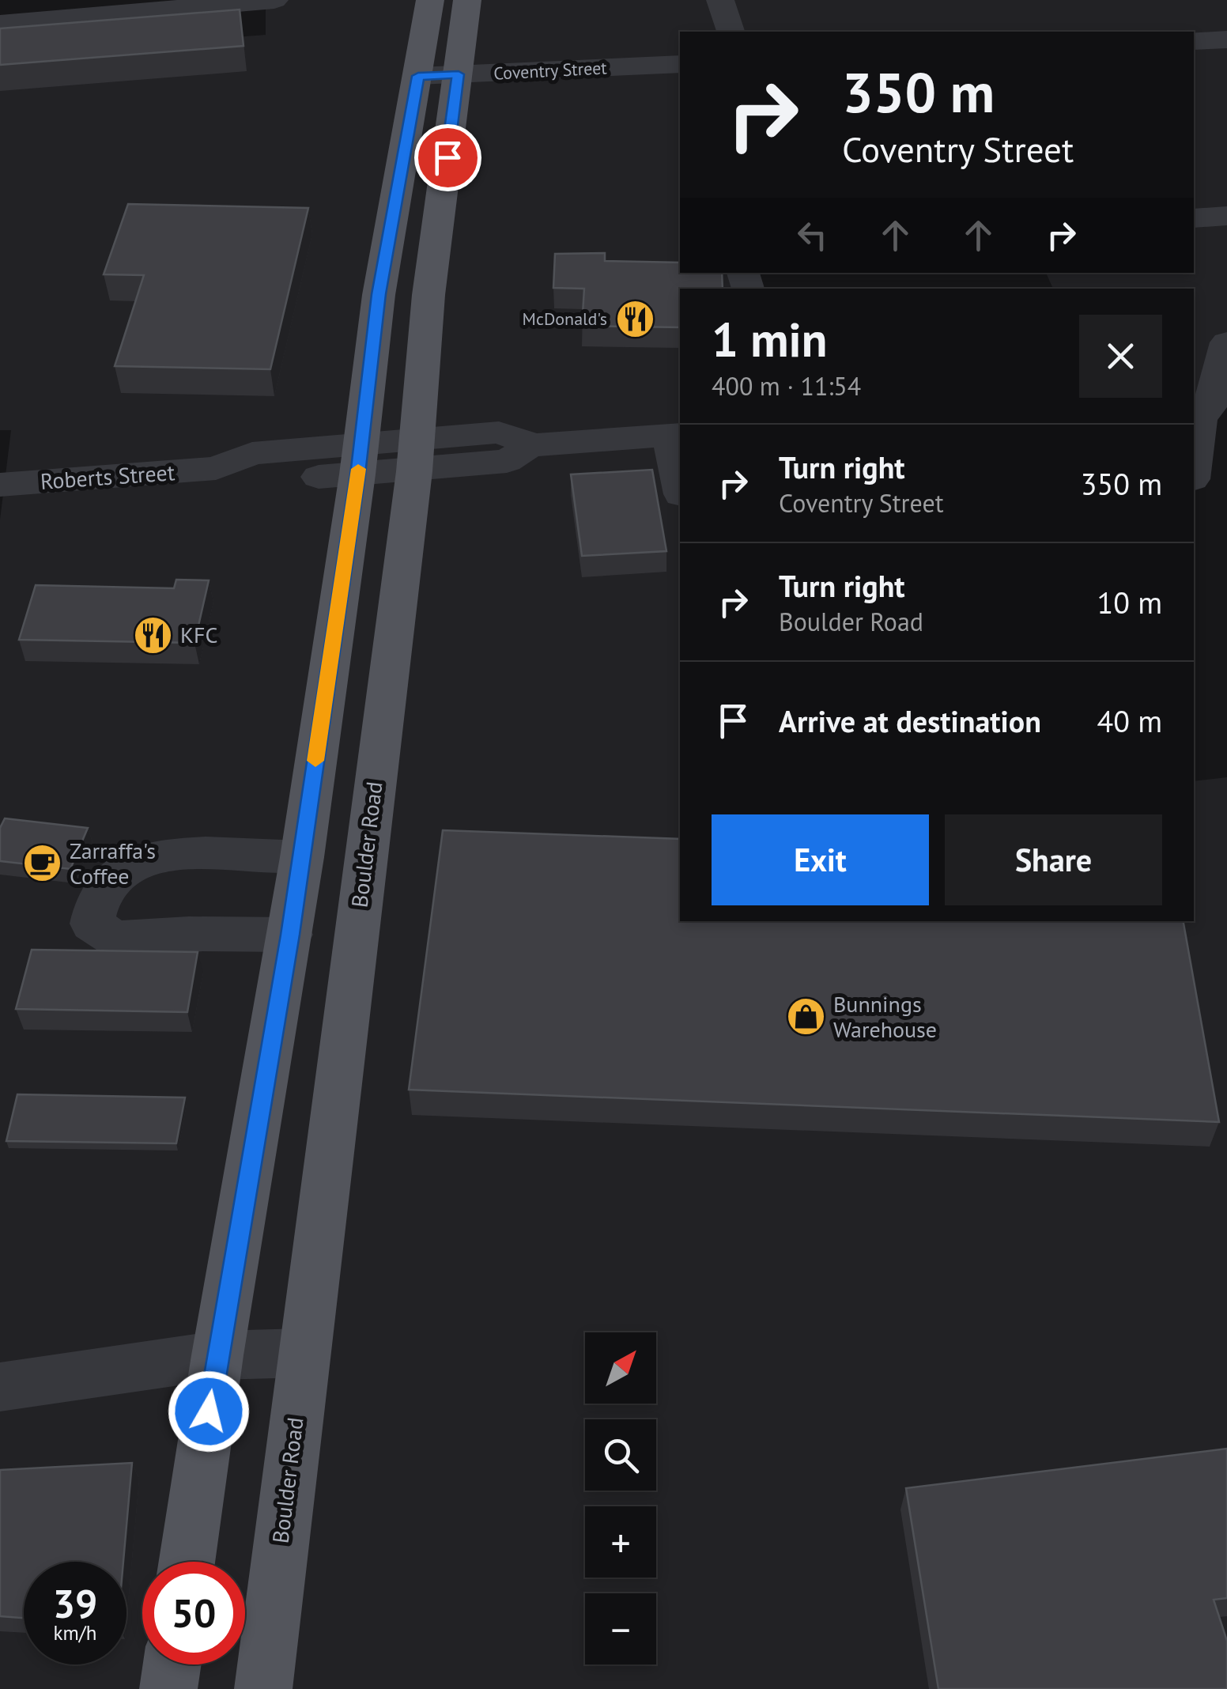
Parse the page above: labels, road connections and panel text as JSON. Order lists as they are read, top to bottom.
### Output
{
  "streets": {
    "main road": ["Boulder Road"],
    "street": ["Coventry Street", "Roberts Street"]
  },
  "crossings": [
    ["Coventry Street", "Boulder Road"],
    ["Roberts Street", "Boulder Road"]
  ],
  "places": {
    "restaurant": ["McDonald's", "KFC"],
    "cafe": ["Zarraffa's Coffee"],
    "shop": ["Bunnings Warehouse"]
  },
  "north": "top right",
  "page": {
    "turn": ["350 m", "Coventry Street"],
    "heading": ["1 min", "400 m · 11:54"],
    "list": [
      {
        "name": "Turn right",
        "note": "Coventry Street",
        "value": "350 m"
      },
      {
        "name": "Turn right",
        "note": "Boulder Road",
        "value": "10 m"
      },
      {
        "name": "Arrive at destination",
        "value": "40 m"
      }
    ],
    "buttons": ["Exit", "Share"],
    "map_buttons": ["+", "−"],
    "speed": "39 km/h",
    "limit": "50"
  }
}
